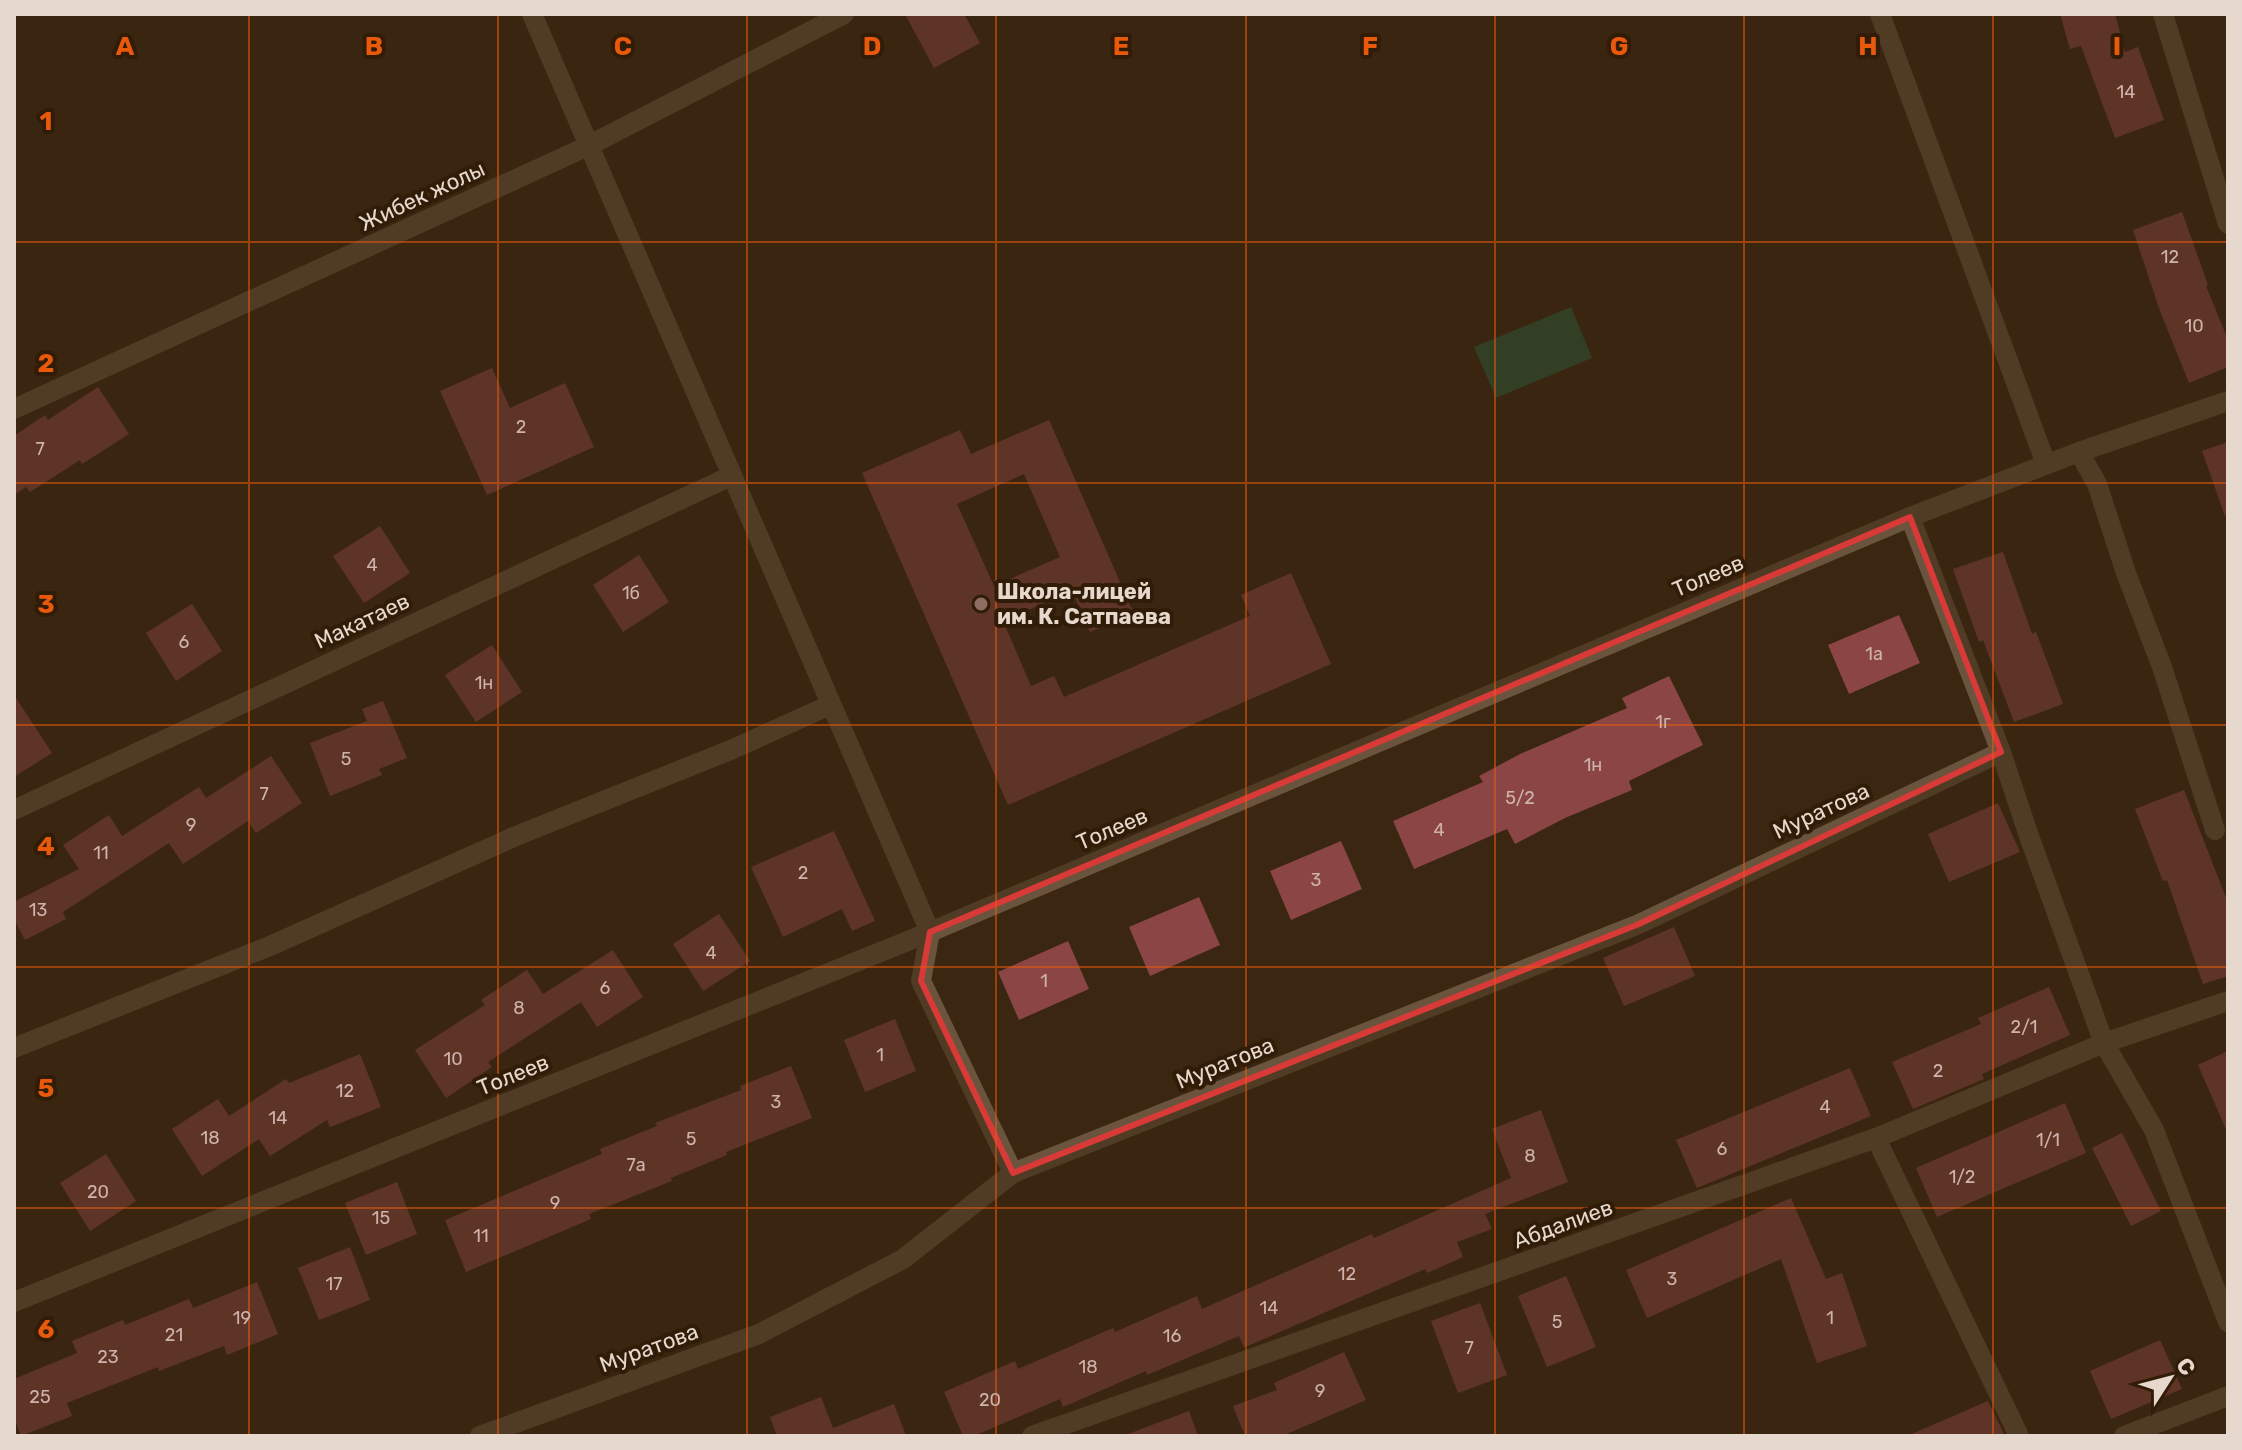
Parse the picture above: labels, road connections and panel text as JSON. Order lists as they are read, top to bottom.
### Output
{
  "streets": {
    "street": [
      "Жибек жолы",
      "Толеев",
      "Макатаев",
      "Муратова",
      "Абдалиев"
    ]
  },
  "places": ["Школа-лицей им. К. Сатпаева"],
  "house_numbers": [
    "14",
    "12",
    "10",
    "2",
    "7",
    "4",
    "1б",
    "6",
    "1а",
    "1н",
    "1г",
    "5",
    "1н",
    "7",
    "5/2",
    "9",
    "4",
    "11",
    "2",
    "3",
    "13",
    "4",
    "1",
    "6",
    "8",
    "2/1",
    "1",
    "10",
    "2",
    "12",
    "3",
    "4",
    "14",
    "18",
    "5",
    "1/1",
    "6",
    "8",
    "7а",
    "1/2",
    "20",
    "9",
    "15",
    "11",
    "12",
    "3",
    "17",
    "14",
    "19",
    "1",
    "5",
    "21",
    "16",
    "7",
    "23",
    "18",
    "9",
    "25",
    "20"
  ],
  "north": "top right",
  "grid": {
    "columns": [
      "A",
      "B",
      "C",
      "D",
      "E",
      "F",
      "G",
      "H",
      "I"
    ],
    "rows": [
      "1",
      "2",
      "3",
      "4",
      "5",
      "6"
    ]
  }
}
